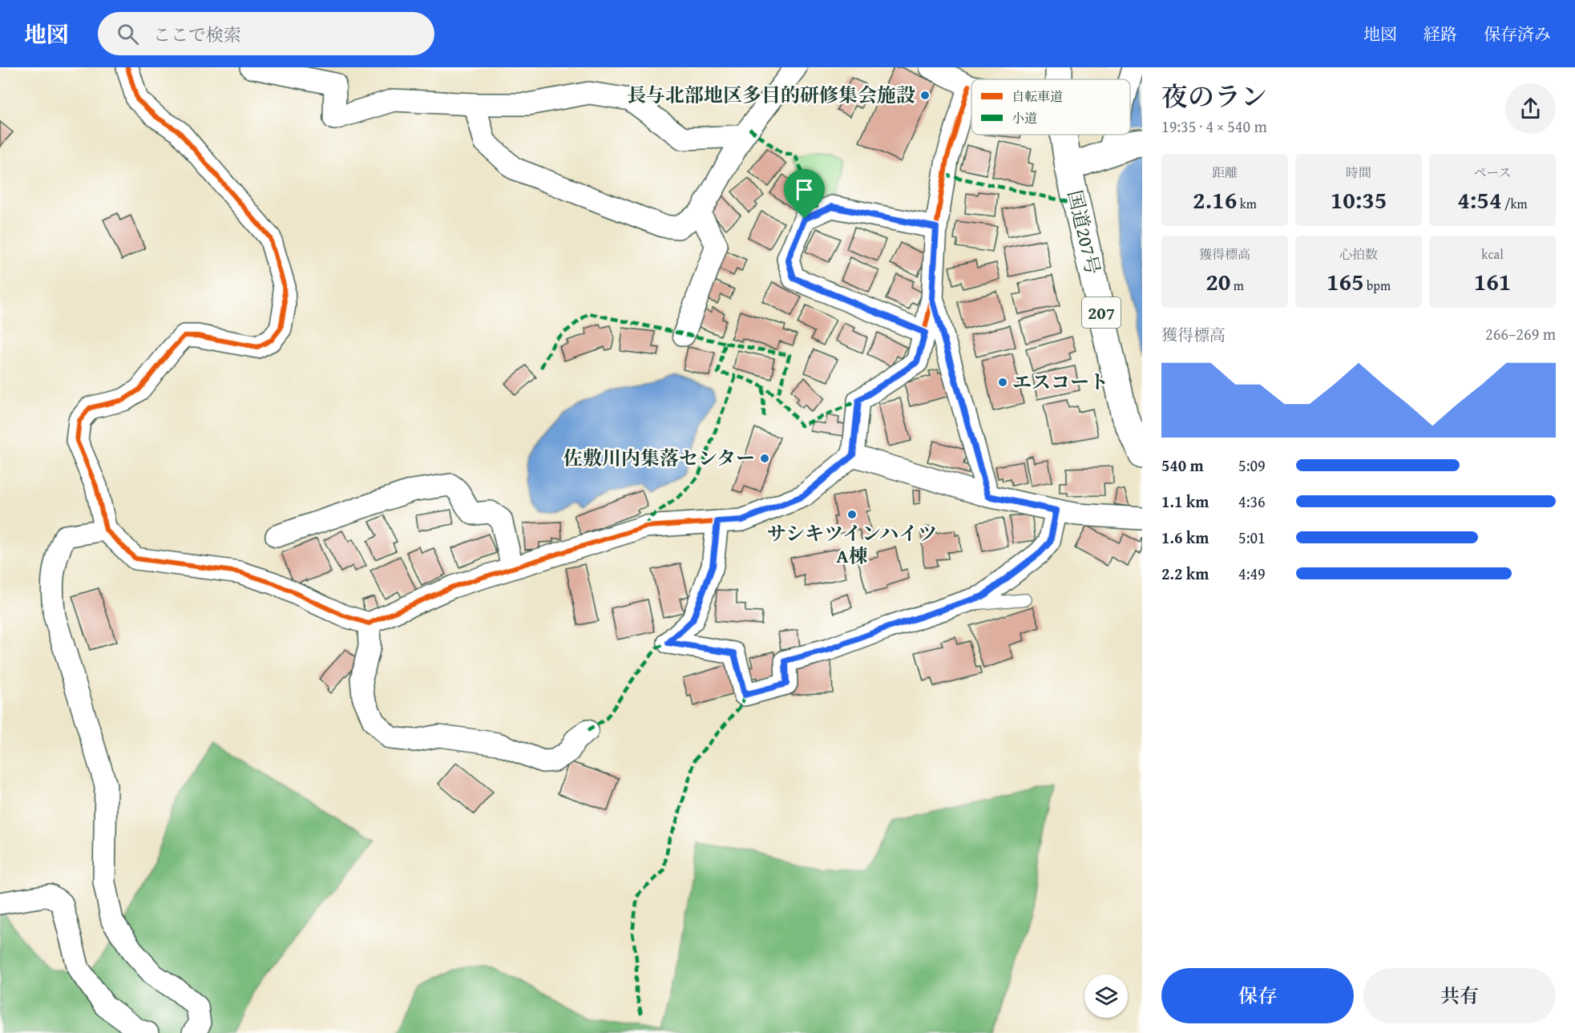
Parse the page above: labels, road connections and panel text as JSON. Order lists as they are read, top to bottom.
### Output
{
  "streets": {
    "main road": ["国道207号", "207"]
  },
  "places": [
    "長与北部地区多目的研修集会施設",
    "エスコート",
    "佐敷川内集落センター",
    "サシキツインハイツ A棟"
  ],
  "legend": ["自転車道", "小道"],
  "page": {
    "header": "地図",
    "search": "ここで検索",
    "nav": ["地図", "経路", "保存済み"],
    "heading": ["夜のラン", "19:35 · 4 × 540 m"],
    "stats": [
      ["距離", "2.16 km"],
      ["時間", "10:35"],
      ["ペース", "4:54 /km"],
      ["獲得標高", "20 m"],
      ["心拍数", "165 bpm"],
      ["kcal", "161"]
    ],
    "chart": ["獲得標高", "266–269 m"],
    "list": [
      {
        "name": "540 m",
        "note": "5:09"
      },
      {
        "name": "1.1 km",
        "note": "4:36"
      },
      {
        "name": "1.6 km",
        "note": "5:01"
      },
      {
        "name": "2.2 km",
        "note": "4:49"
      }
    ],
    "buttons": ["保存", "共有"]
  }
}
